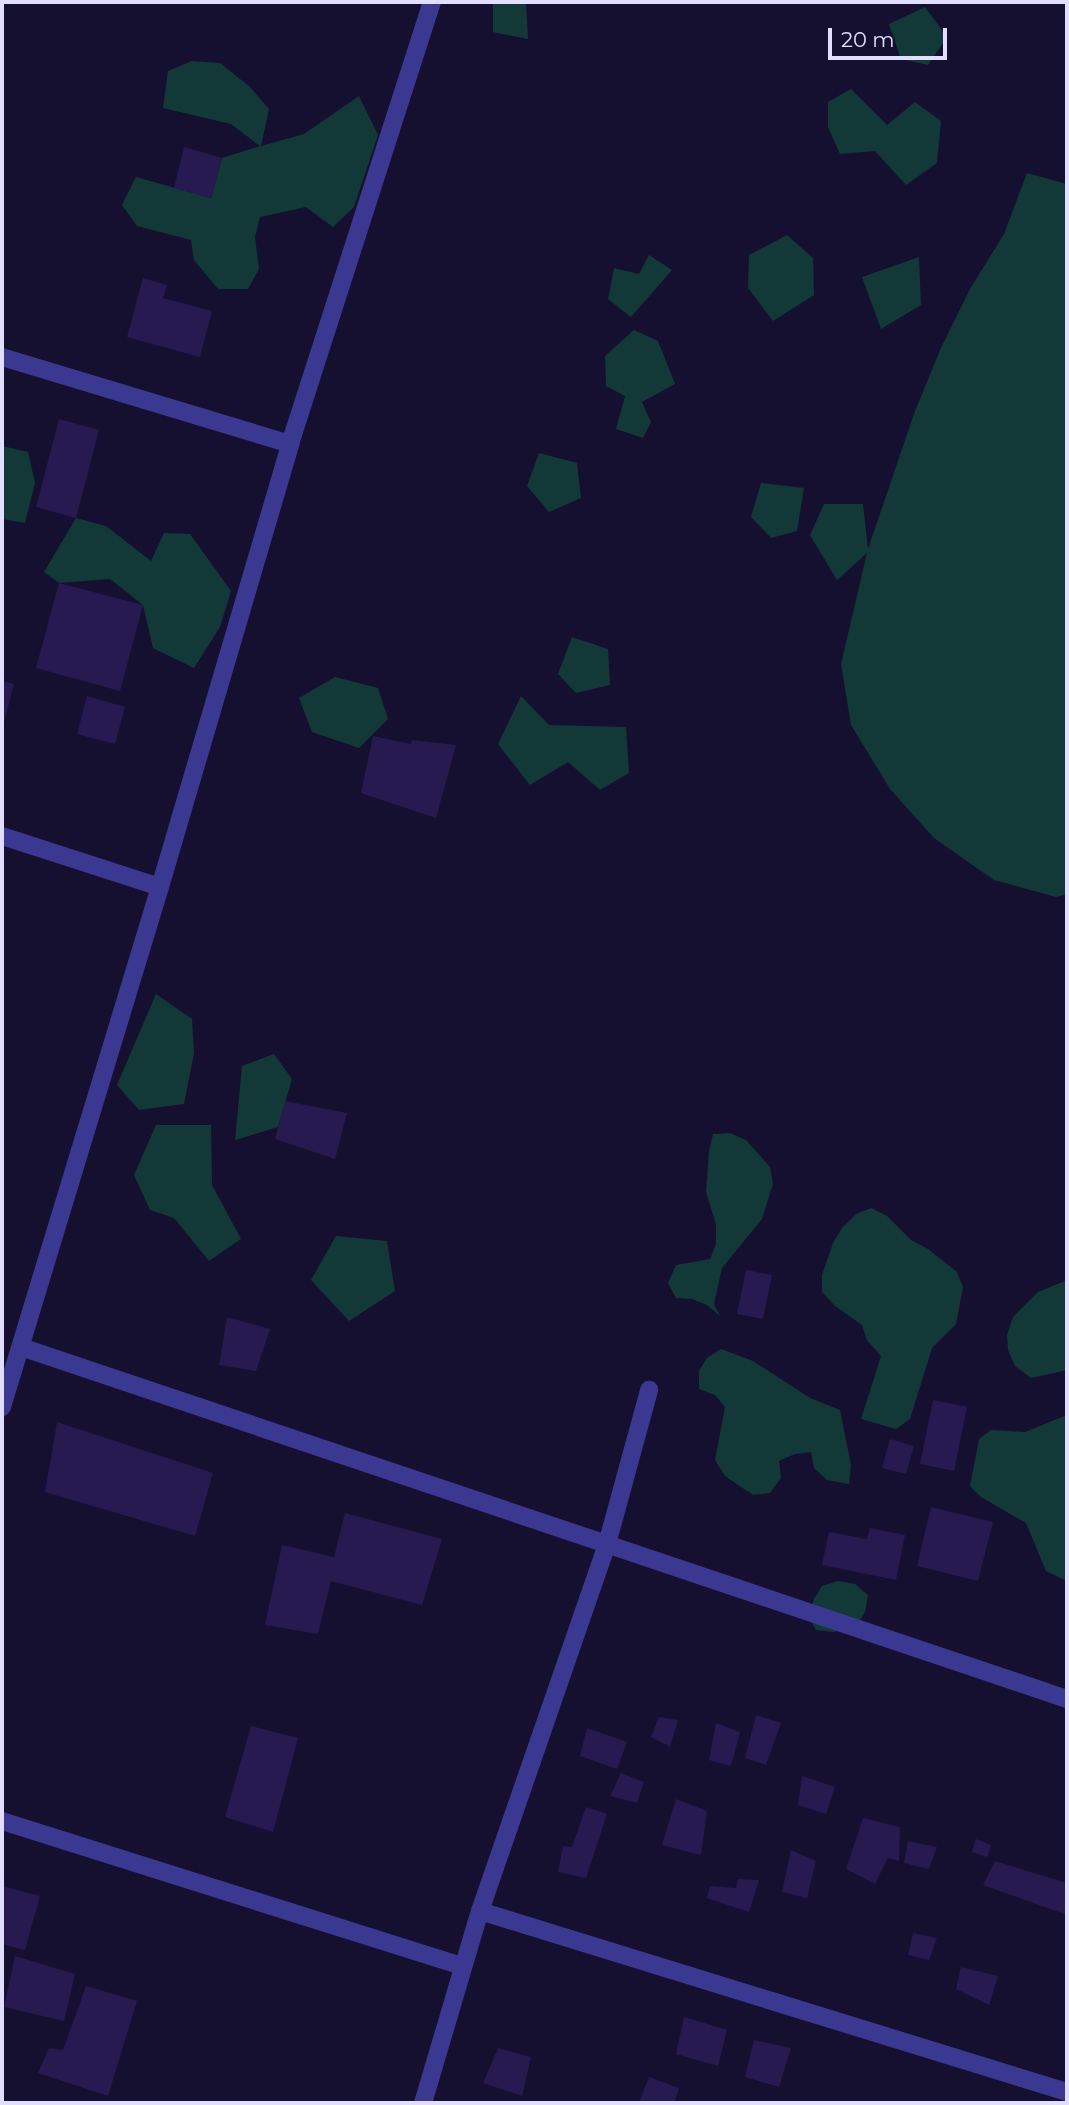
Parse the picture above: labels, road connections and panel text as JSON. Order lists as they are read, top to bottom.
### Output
{
  "scale_bar": "20 m"
}
